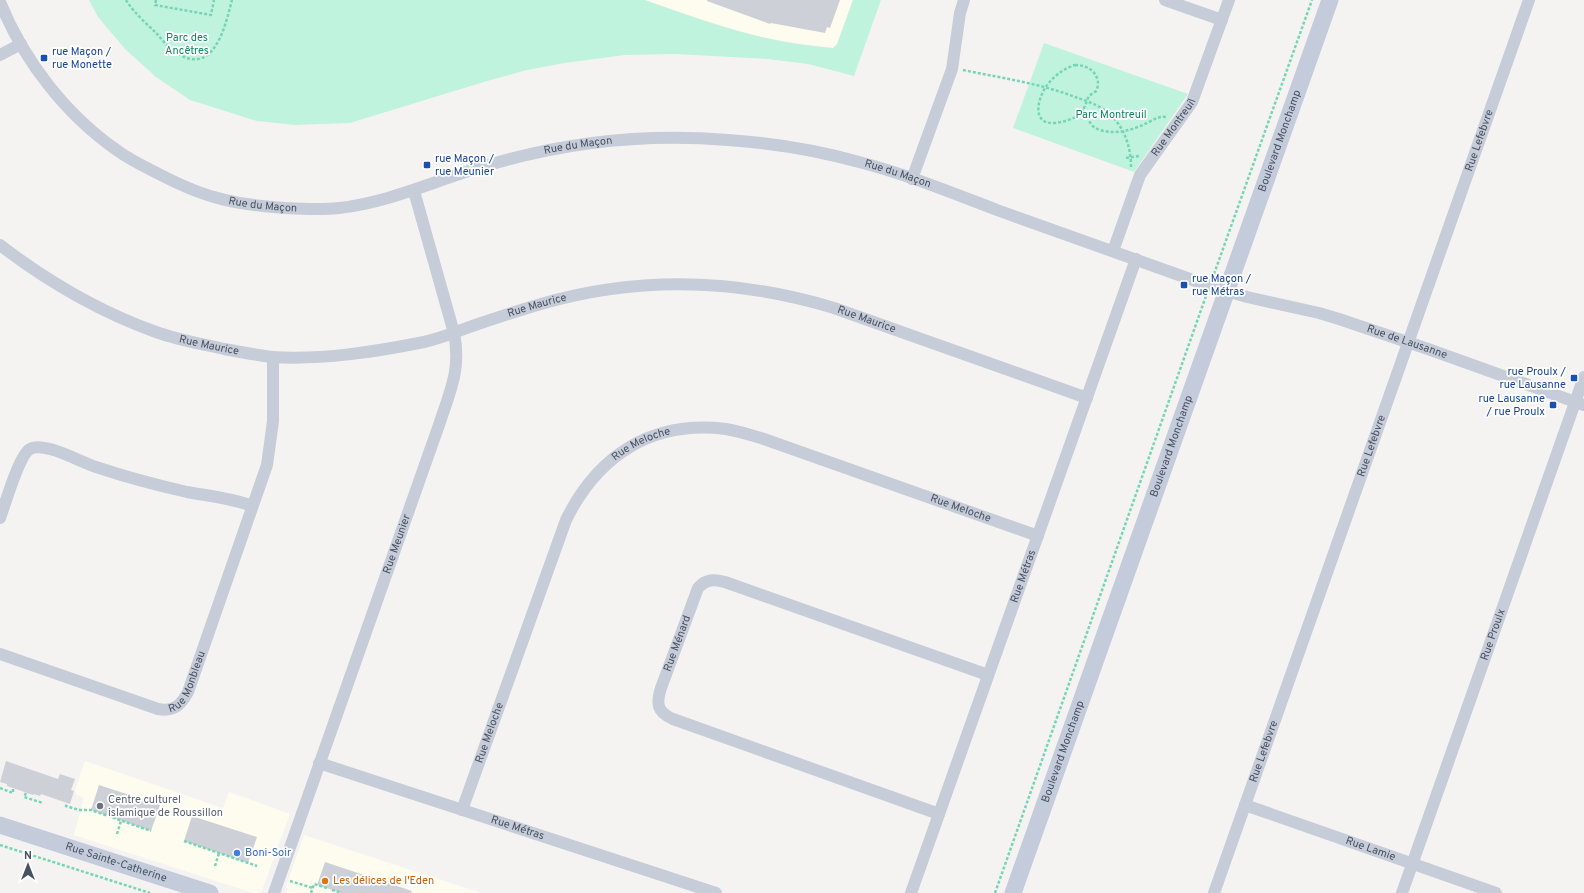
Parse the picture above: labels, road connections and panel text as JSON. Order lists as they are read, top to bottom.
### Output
{
  "streets": {
    "street": [
      "Rue Montreuil",
      "Boulevard Monchamp",
      "Rue Lefebvre",
      "Rue du Maçon",
      "Rue Maurice",
      "Rue de Lausanne",
      "Rue Meloche",
      "Rue Meunier",
      "Rue Métras",
      "Rue Proulx",
      "Rue Ménard",
      "Rue Monbleau",
      "Rue Lamie",
      "Rue Sainte-Catherine"
    ]
  },
  "crossings": [
    ["Rue Montreuil", "Rue du Maçon"],
    ["Boulevard Monchamp", "Rue du Maçon"],
    ["Boulevard Monchamp", "Rue de Lausanne"],
    ["Rue Lefebvre", "Rue de Lausanne"],
    ["Rue Lefebvre", "Rue Lamie"],
    ["Rue du Maçon", "Rue de Lausanne"],
    ["Rue du Maçon", "Rue Meunier"],
    ["Rue du Maçon", "Rue Métras"],
    ["Rue Maurice", "Rue Meunier"],
    ["Rue Maurice", "Rue Métras"],
    ["Rue Maurice", "Rue Monbleau"],
    ["Rue de Lausanne", "Rue Proulx"],
    ["Rue Meloche", "Rue Métras"],
    ["Rue Meunier", "Rue Métras"],
    ["Rue Métras", "Rue Ménard"],
    ["Rue Proulx", "Rue Lamie"]
  ],
  "parks": ["Parc des Ancêtres", "Parc Montreuil"],
  "places": {
    "transit": [
      "rue Maçon / rue Monette",
      "rue Maçon / rue Meunier",
      "rue Maçon / rue Métras",
      "rue Proulx / rue Lausanne",
      "rue Lausanne / rue Proulx"
    ],
    "other": ["Centre culturel islamique de Roussillon", "Boni-Soir", "Les délices de l'Eden"]
  },
  "north": "top"
}
